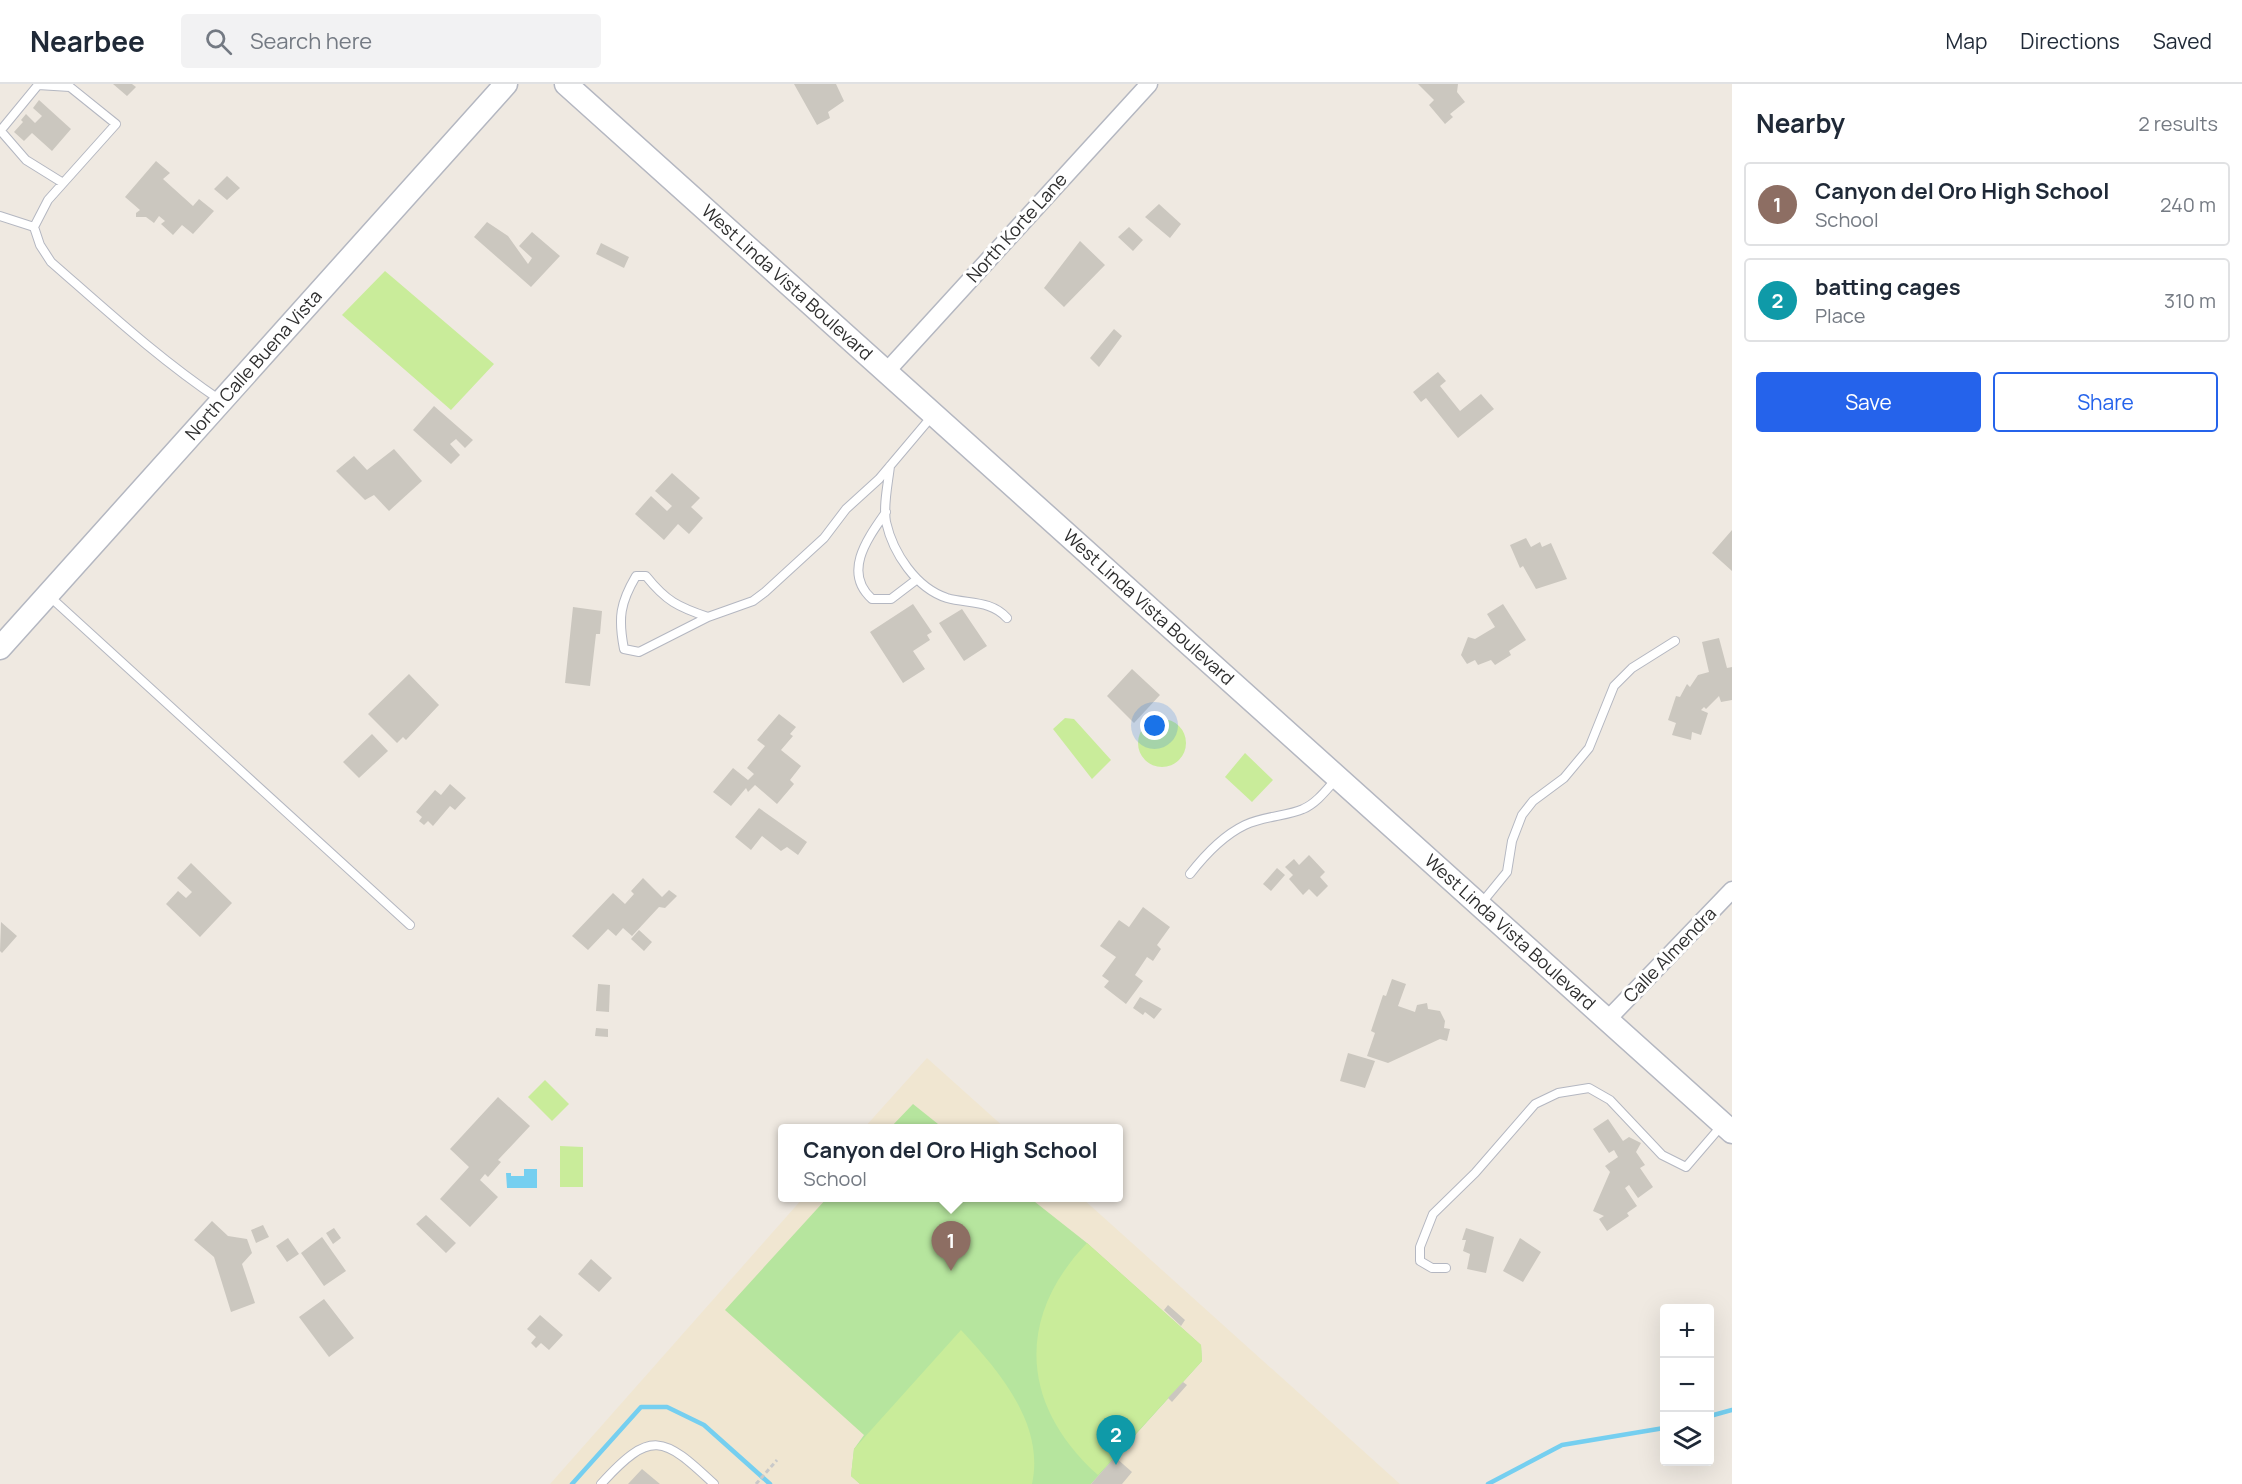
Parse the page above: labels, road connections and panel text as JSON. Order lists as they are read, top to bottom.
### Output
{
  "streets": {
    "street": [
      "North Korte Lane",
      "West Linda Vista Boulevard",
      "North Calle Buena Vista",
      "Calle Almendra"
    ]
  },
  "crossings": [
    ["North Korte Lane", "West Linda Vista Boulevard"],
    ["West Linda Vista Boulevard", "Calle Almendra"]
  ],
  "page": {
    "header": "Nearbee",
    "search": "Search here",
    "nav": ["Map", "Directions", "Saved"],
    "heading": ["Nearby", "2 results"],
    "list": [
      {
        "mark": "1",
        "name": "Canyon del Oro High School",
        "note": "School",
        "value": "240 m"
      },
      {
        "mark": "2",
        "name": "batting cages",
        "note": "Place",
        "value": "310 m"
      }
    ],
    "buttons": ["Save", "Share"],
    "popup": ["Canyon del Oro High School", "School"],
    "pins": ["1", "2"],
    "map_buttons": ["+", "−"]
  }
}
